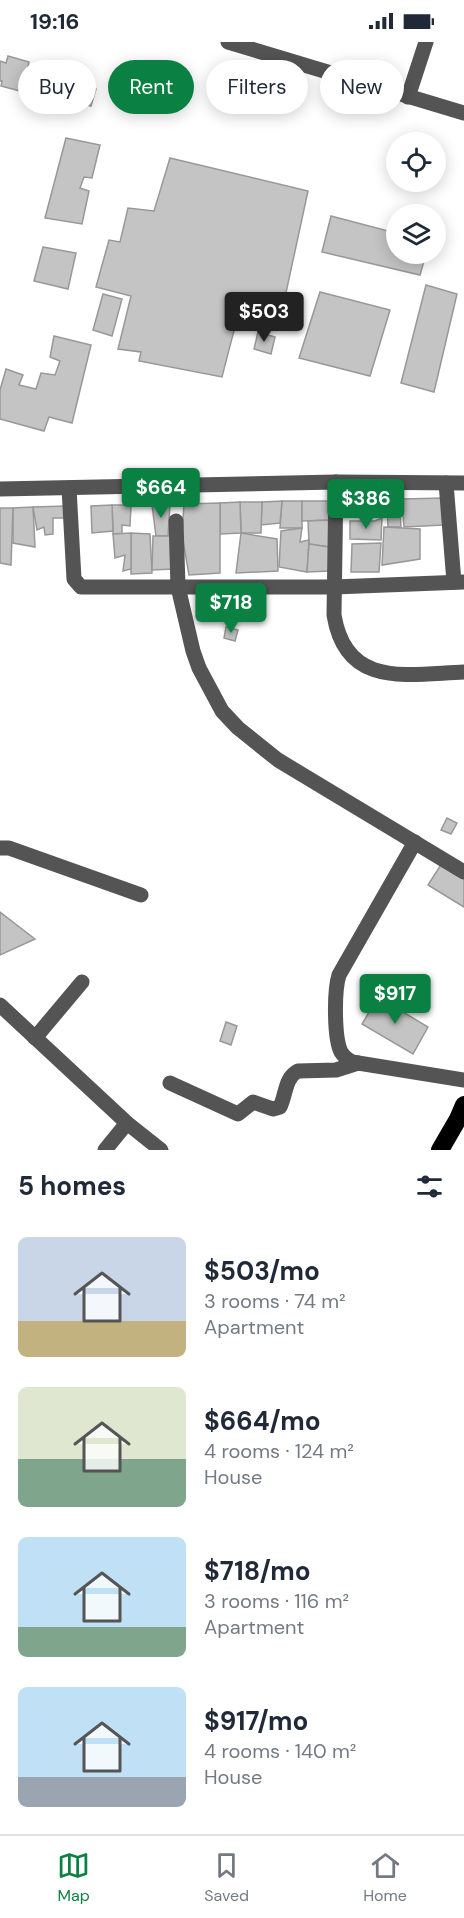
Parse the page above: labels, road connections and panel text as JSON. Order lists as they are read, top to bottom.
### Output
{
  "page": {
    "status": "19:16",
    "chip": [
      "Buy",
      "Rent",
      "Filters",
      "New"
    ],
    "price": [
      "$503",
      "$664",
      "$386",
      "$718",
      "$917"
    ],
    "heading": "5 homes",
    "list": [
      {
        "name": "$503/mo",
        "note": "3 rooms · 74 m² · Apartment"
      },
      {
        "name": "$664/mo",
        "note": "4 rooms · 124 m² · House"
      },
      {
        "name": "$718/mo",
        "note": "3 rooms · 116 m² · Apartment"
      },
      {
        "name": "$917/mo",
        "note": "4 rooms · 140 m² · House"
      }
    ],
    "tabs": ["Map", "Saved", "Home"]
  }
}
